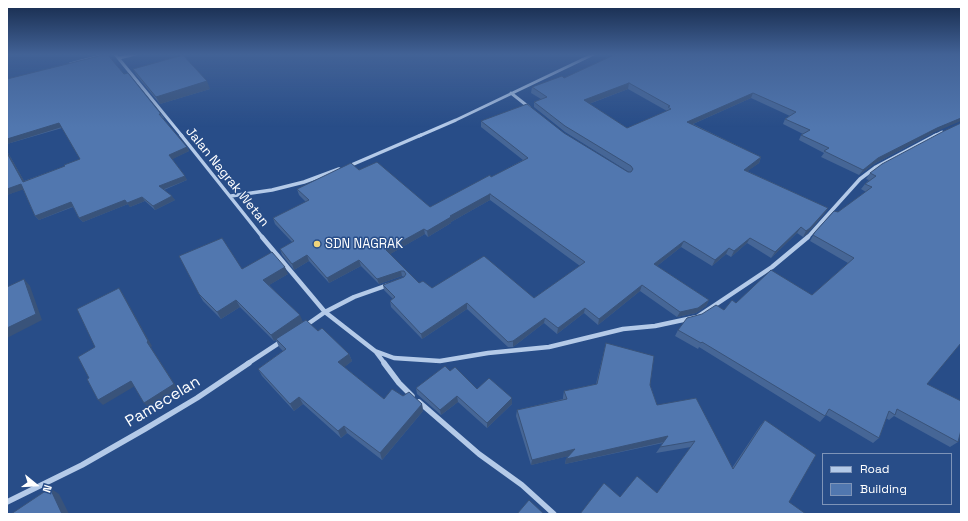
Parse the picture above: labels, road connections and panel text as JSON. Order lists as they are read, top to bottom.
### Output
{
  "streets": {
    "street": ["Jalan Nagrak Wetan", "Pamecelan"]
  },
  "places": ["SDN NAGRAK"],
  "legend": ["Road", "Building"],
  "north": "right"
}
